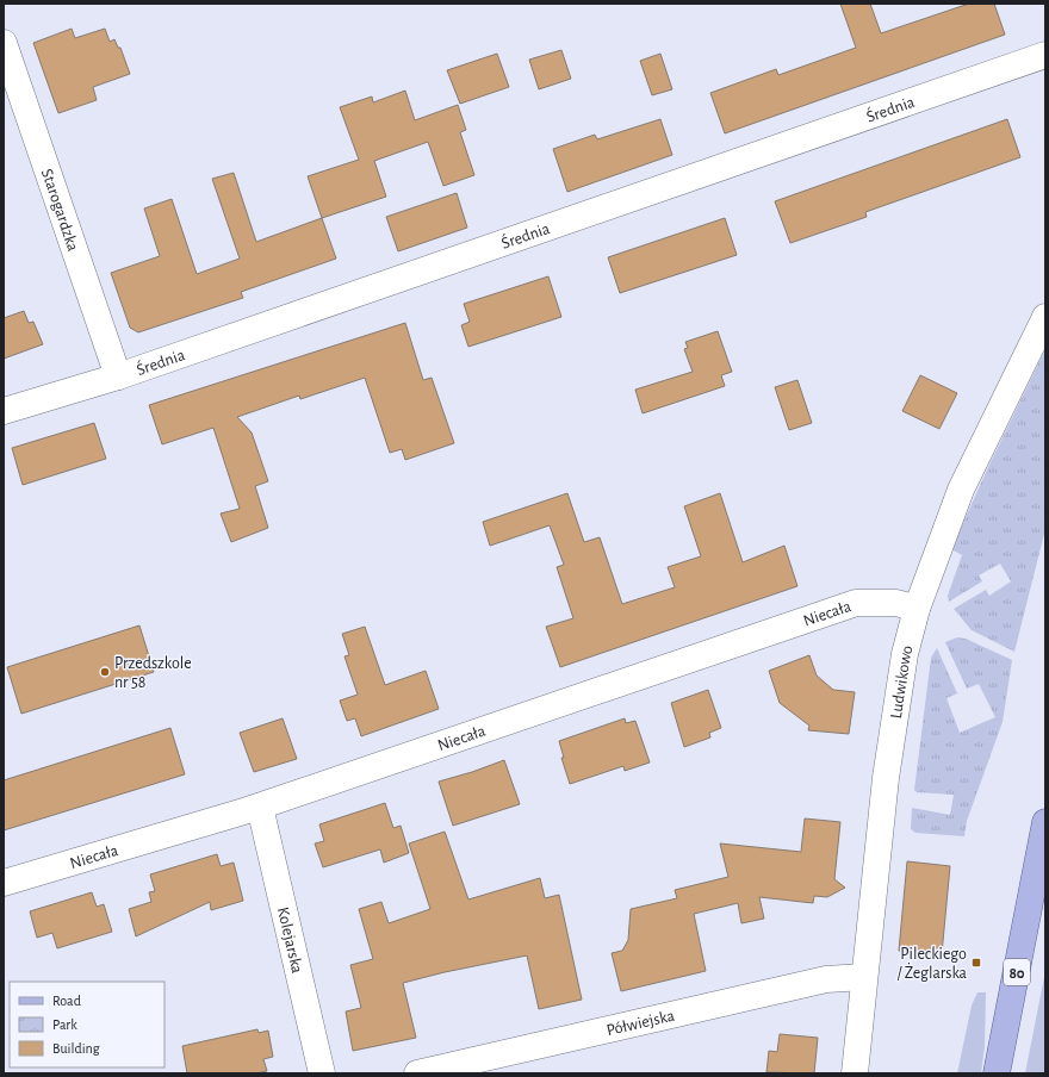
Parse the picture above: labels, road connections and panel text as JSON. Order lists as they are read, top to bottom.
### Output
{
  "streets": {
    "main road": ["80"],
    "street": [
      "Średnia",
      "Starogardzka",
      "Niecała",
      "Ludwikowo",
      "Kolejarska",
      "Półwiejska"
    ]
  },
  "crossings": [
    ["Średnia", "Starogardzka"],
    ["Niecała", "Ludwikowo"],
    ["Niecała", "Kolejarska"],
    ["Ludwikowo", "Półwiejska"]
  ],
  "places": {
    "other": ["Przedszkole nr 58"],
    "transit": ["Pileckiego / Żeglarska"]
  },
  "legend": ["Road", "Park", "Building"]
}
